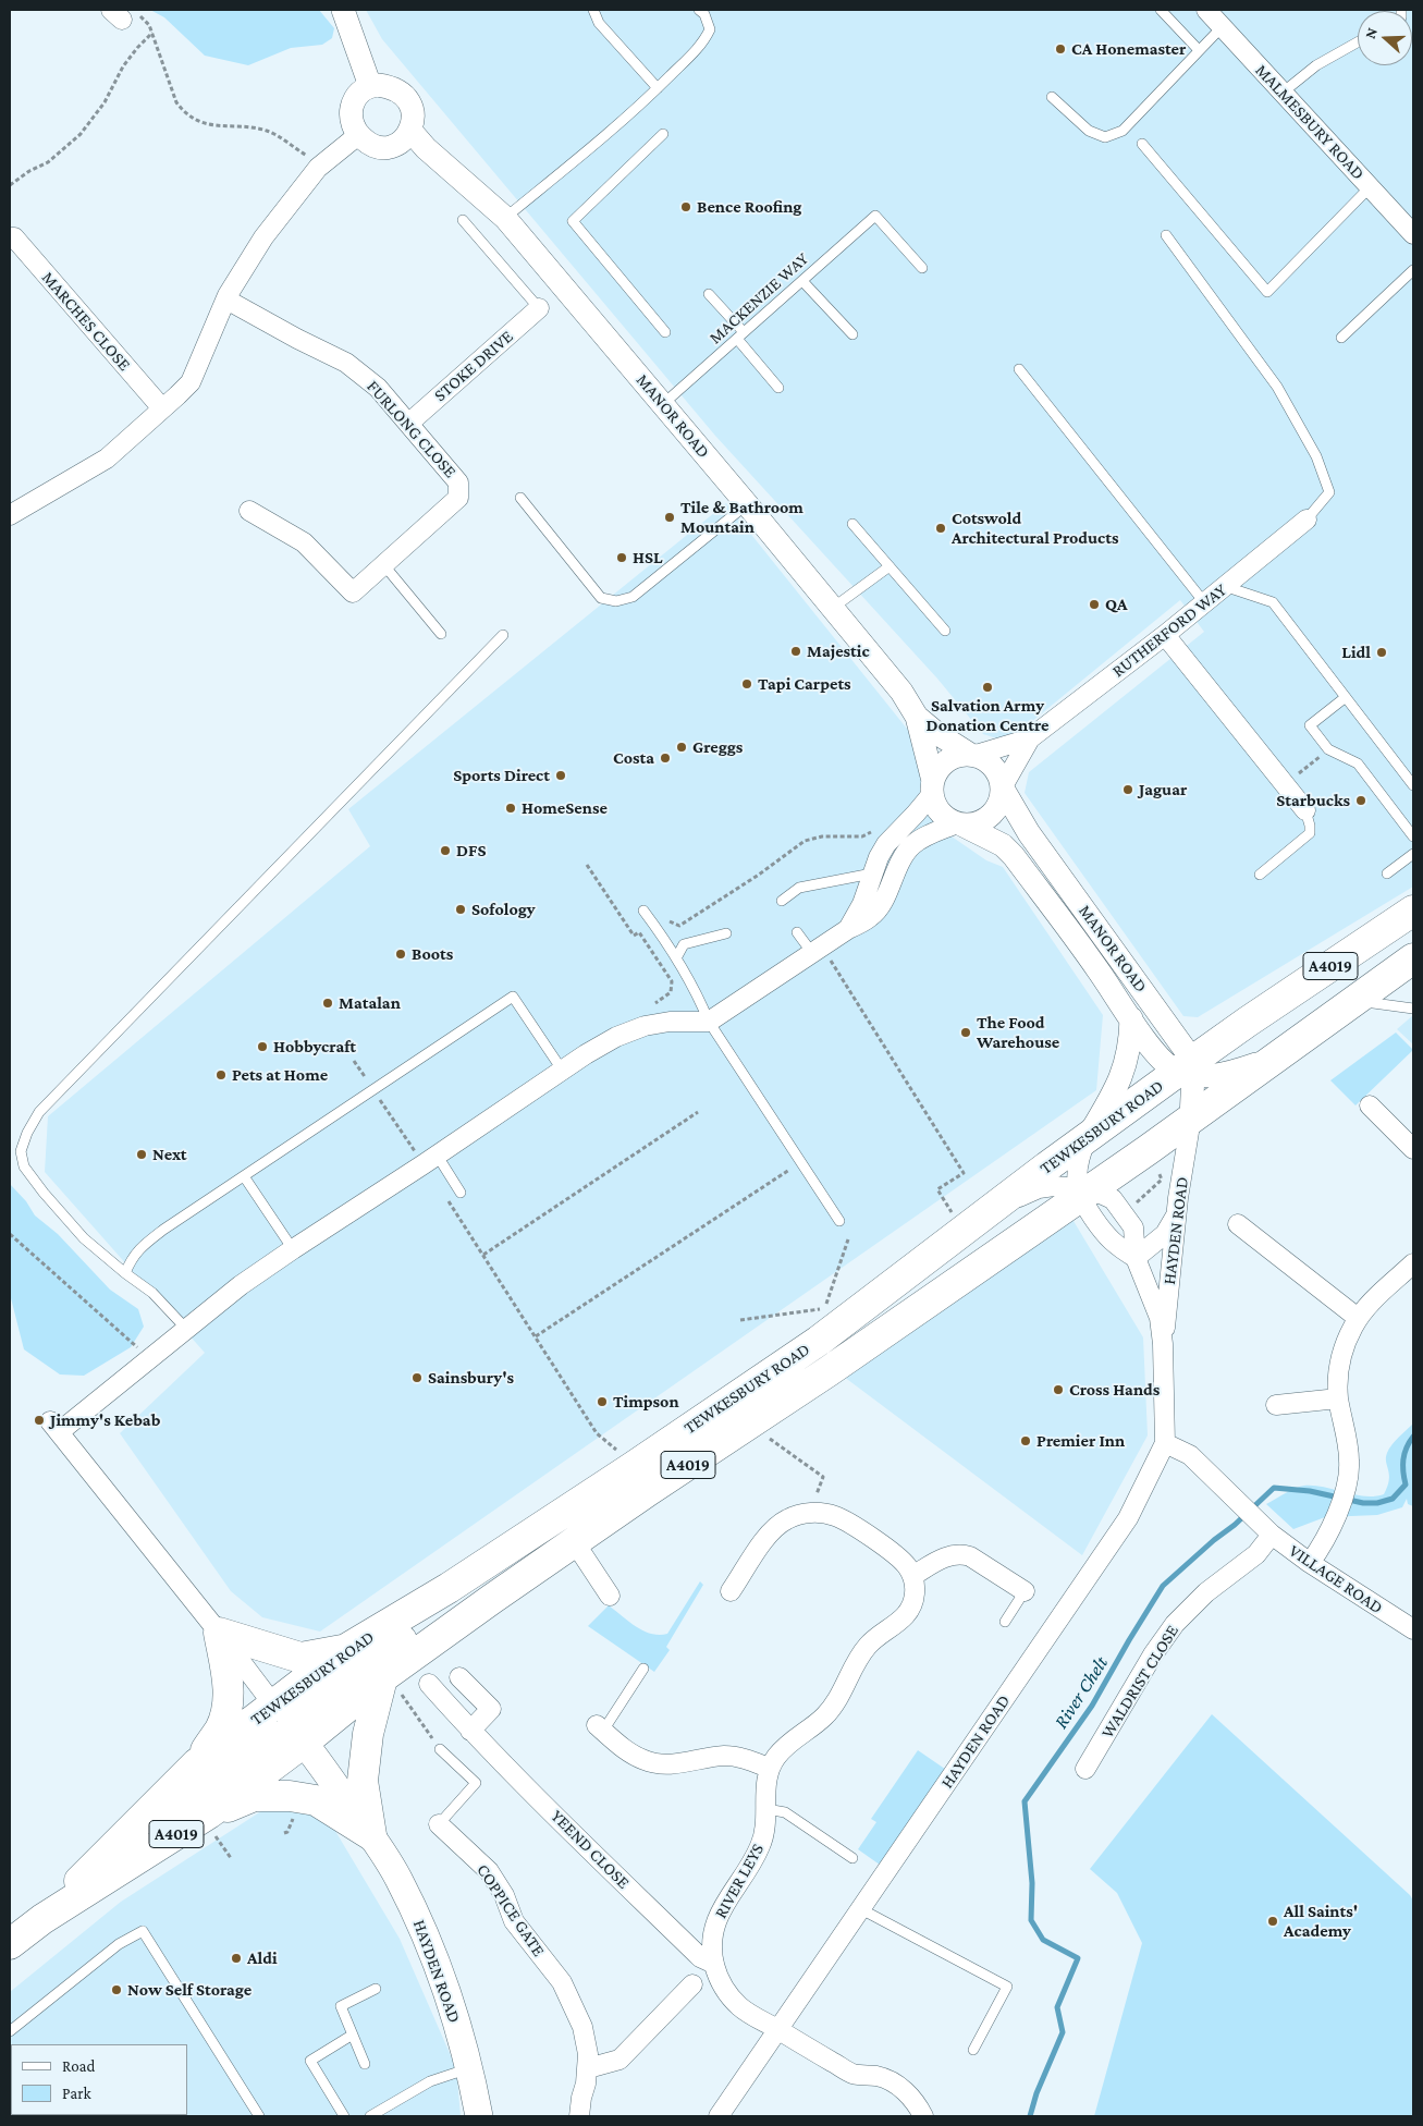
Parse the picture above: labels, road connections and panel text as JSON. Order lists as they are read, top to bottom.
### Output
{
  "streets": {
    "highway": ["A4019", "TEWKESBURY ROAD"],
    "main road": ["HAYDEN ROAD"],
    "street": [
      "MALMESBURY ROAD",
      "MARCHES CLOSE",
      "STOKE DRIVE",
      "MANOR ROAD",
      "FURLONG CLOSE",
      "RUTHERFORD WAY",
      "VILLAGE ROAD",
      "WALDRIST CLOSE",
      "YEEND CLOSE",
      "RIVER LEYS",
      "COPPICE GATE"
    ],
    "lane": ["MACKENZIE WAY"]
  },
  "crossings": [
    ["MACKENZIE WAY", "MANOR ROAD"],
    ["STOKE DRIVE", "FURLONG CLOSE"],
    ["MANOR ROAD", "RUTHERFORD WAY"],
    ["MANOR ROAD", "TEWKESBURY ROAD"],
    ["TEWKESBURY ROAD", "HAYDEN ROAD"],
    ["HAYDEN ROAD", "VILLAGE ROAD"],
    ["HAYDEN ROAD", "RIVER LEYS"],
    ["VILLAGE ROAD", "WALDRIST CLOSE"],
    ["YEEND CLOSE", "RIVER LEYS"]
  ],
  "water": ["River Chelt"],
  "places": [
    "CA Honemaster",
    "Bence Roofing",
    "Tile & Bathroom Mountain",
    "Cotswold Architectural Products",
    "HSL",
    "QA",
    "Majestic",
    "Lidl",
    "Tapi Carpets",
    "Salvation Army Donation Centre",
    "Greggs",
    "Costa",
    "Sports Direct",
    "Jaguar",
    "Starbucks",
    "HomeSense",
    "DFS",
    "Sofology",
    "Boots",
    "Matalan",
    "The Food Warehouse",
    "Hobbycraft",
    "Pets at Home",
    "Next",
    "Sainsbury's",
    "Cross Hands",
    "Timpson",
    "Jimmy's Kebab",
    "Premier Inn",
    "All Saints' Academy",
    "Aldi",
    "Now Self Storage"
  ],
  "legend": ["Road", "Park"],
  "north": "left"
}
